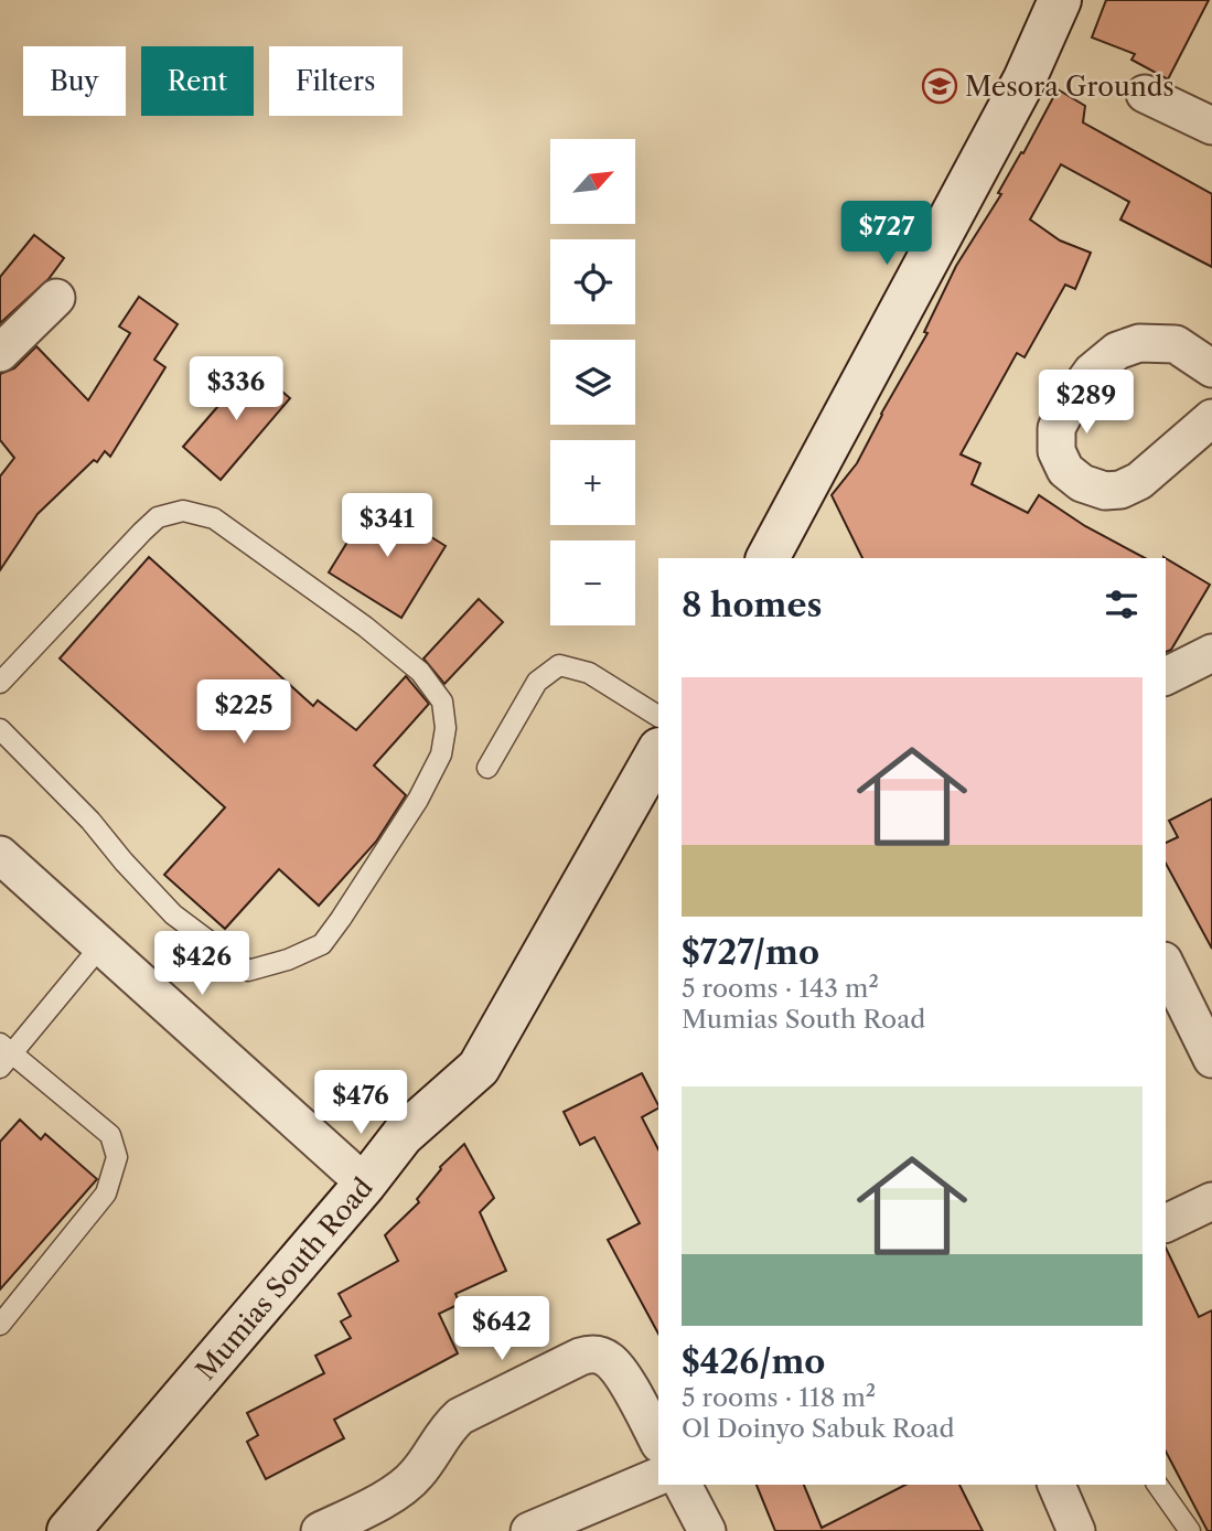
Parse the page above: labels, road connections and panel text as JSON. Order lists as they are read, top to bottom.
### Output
{
  "streets": {
    "main road": ["Mumias South Road"]
  },
  "places": {
    "school or university": ["Mesora Grounds"]
  },
  "north": "top right",
  "page": {
    "chip": ["Buy", "Rent", "Filters"],
    "map_buttons": ["+", "−"],
    "price": [
      "$727",
      "$336",
      "$289",
      "$341",
      "$225",
      "$426",
      "$476",
      "$642"
    ],
    "heading": "8 homes",
    "list": [
      {
        "name": "$727/mo",
        "note": "5 rooms · 143 m² · Mumias South Road"
      },
      {
        "name": "$426/mo",
        "note": "5 rooms · 118 m² · Ol Doinyo Sabuk Road"
      }
    ]
  }
}
